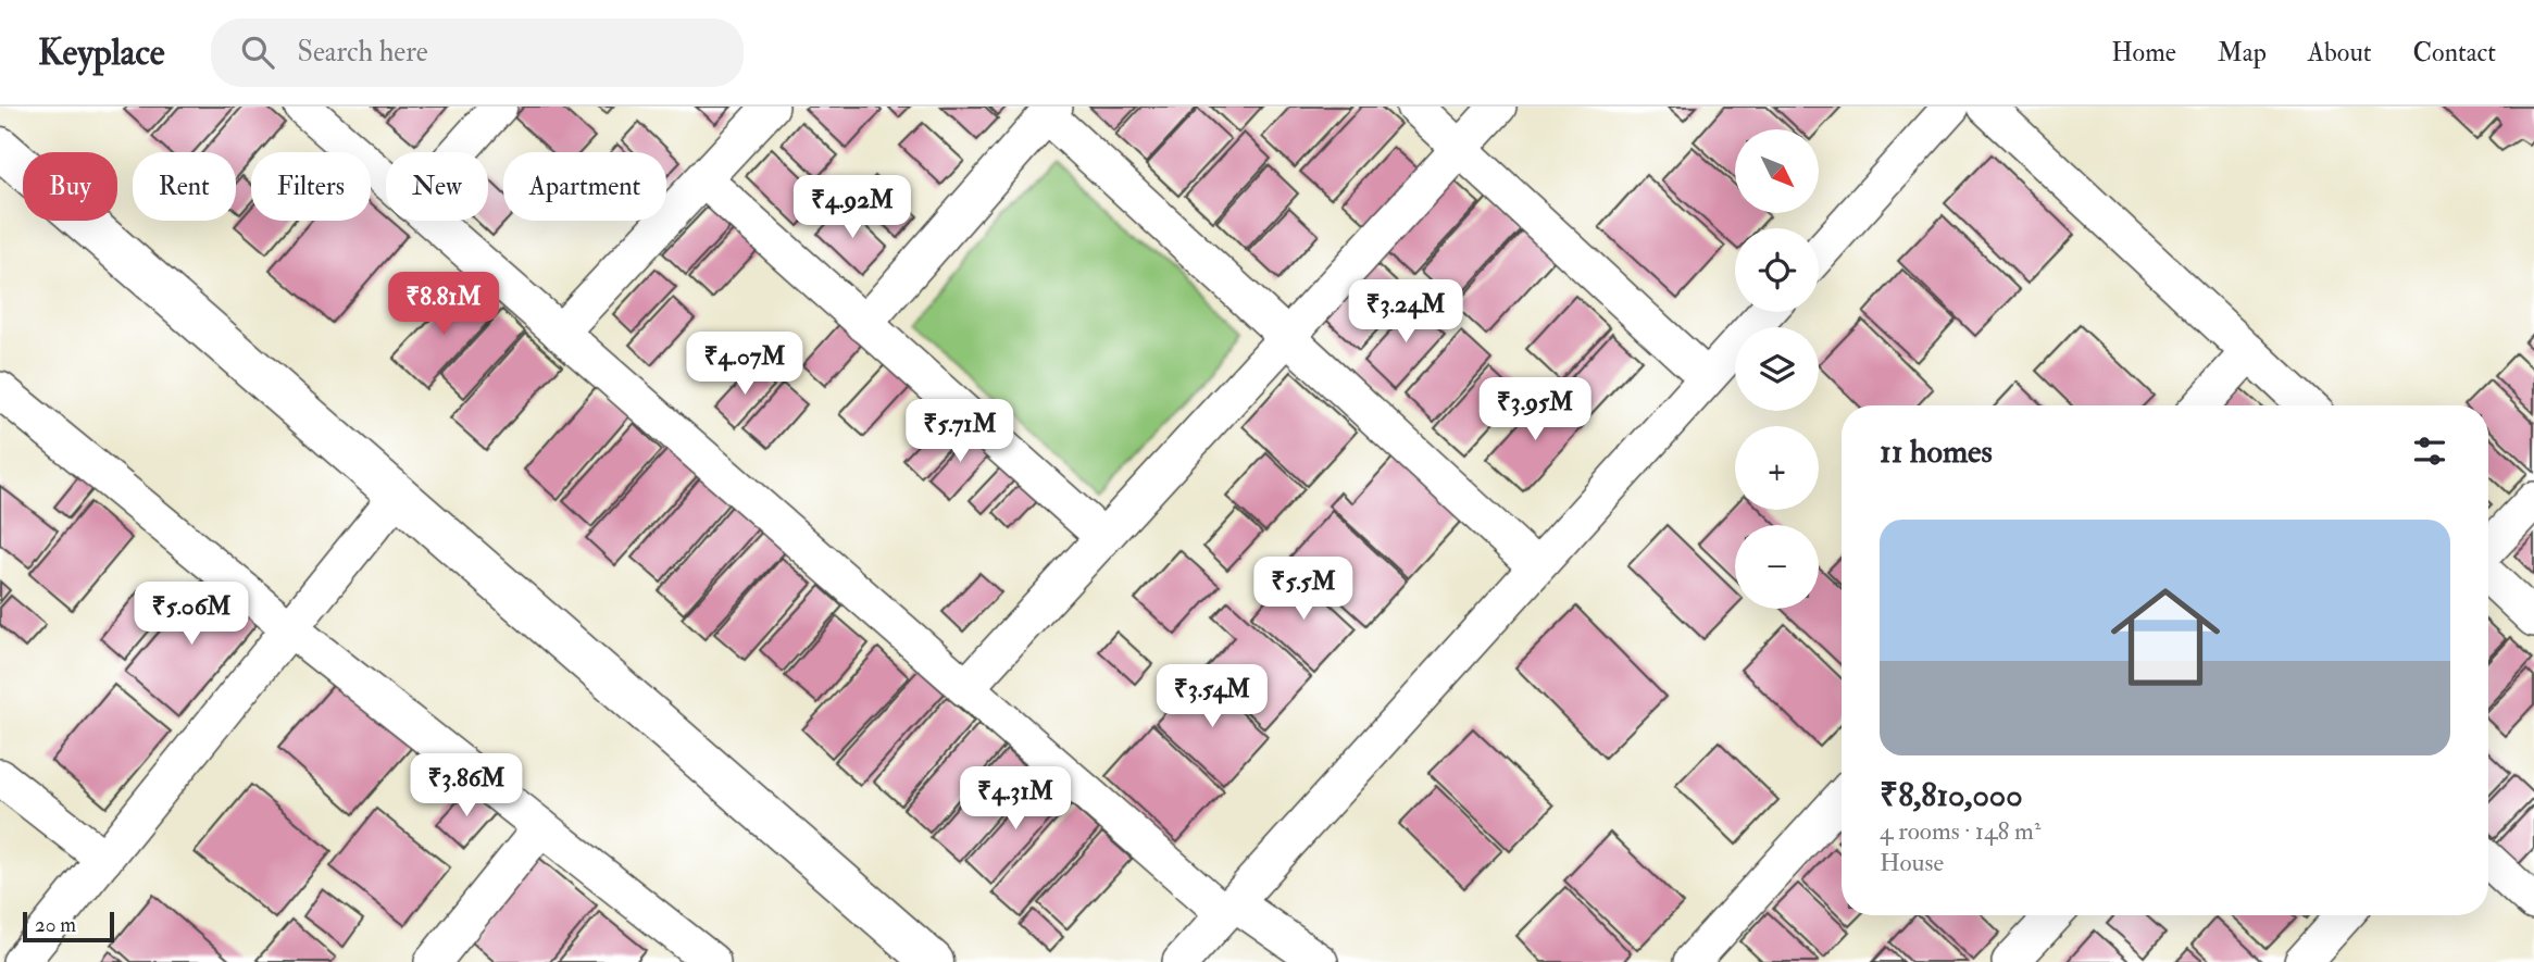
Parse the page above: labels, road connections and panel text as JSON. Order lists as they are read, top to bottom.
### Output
{
  "scale_bar": "20 m",
  "north": "bottom right",
  "page": {
    "header": "Keyplace",
    "search": "Search here",
    "nav": [
      "Home",
      "Map",
      "About",
      "Contact"
    ],
    "map_buttons": ["+", "−"],
    "chip": [
      "Buy",
      "Rent",
      "Filters",
      "New",
      "Apartment"
    ],
    "price": [
      "₹4.92M",
      "₹8.81M",
      "₹3.24M",
      "₹4.07M",
      "₹3.95M",
      "₹5.71M",
      "₹5.5M",
      "₹5.06M",
      "₹3.54M",
      "₹3.86M",
      "₹4.31M"
    ],
    "heading": "11 homes",
    "list": [
      {
        "name": "₹8,810,000",
        "note": "4 rooms · 148 m² · House"
      }
    ],
    "scale": "20 m"
  }
}
